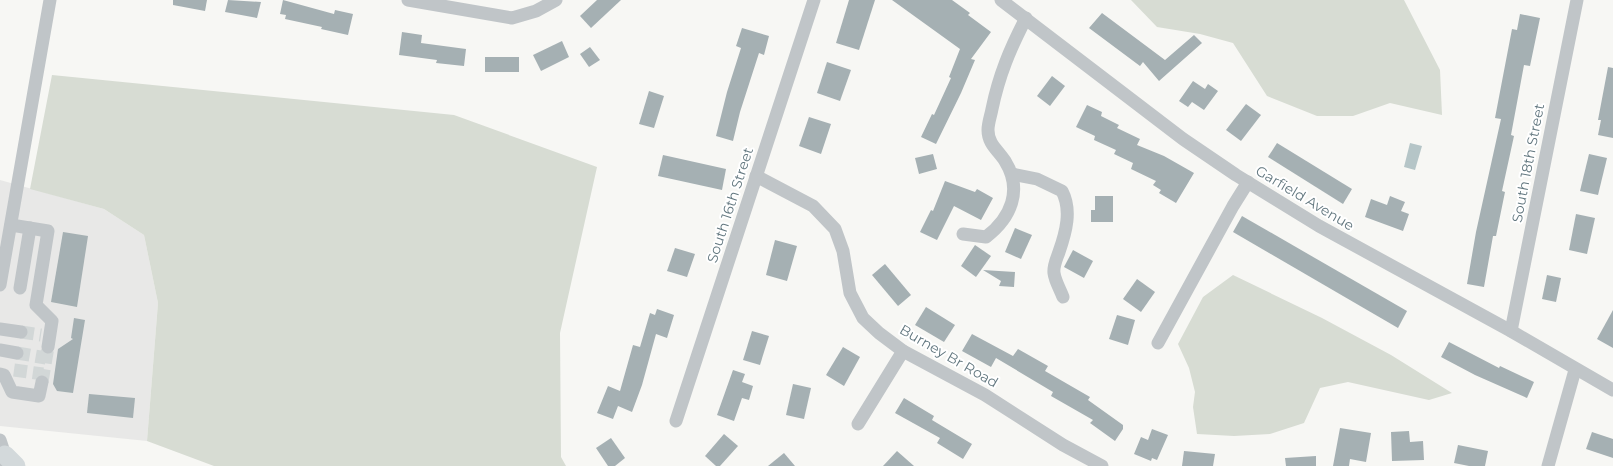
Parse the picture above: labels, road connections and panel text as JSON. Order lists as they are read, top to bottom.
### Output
{
  "streets": {
    "street": [
      "South 18th Street",
      "Garfield Avenue",
      "South 16th Street",
      "Burney Br Road"
    ]
  },
  "crossings": [
    ["South 18th Street", "Garfield Avenue"],
    ["South 16th Street", "Burney Br Road"]
  ]
}
